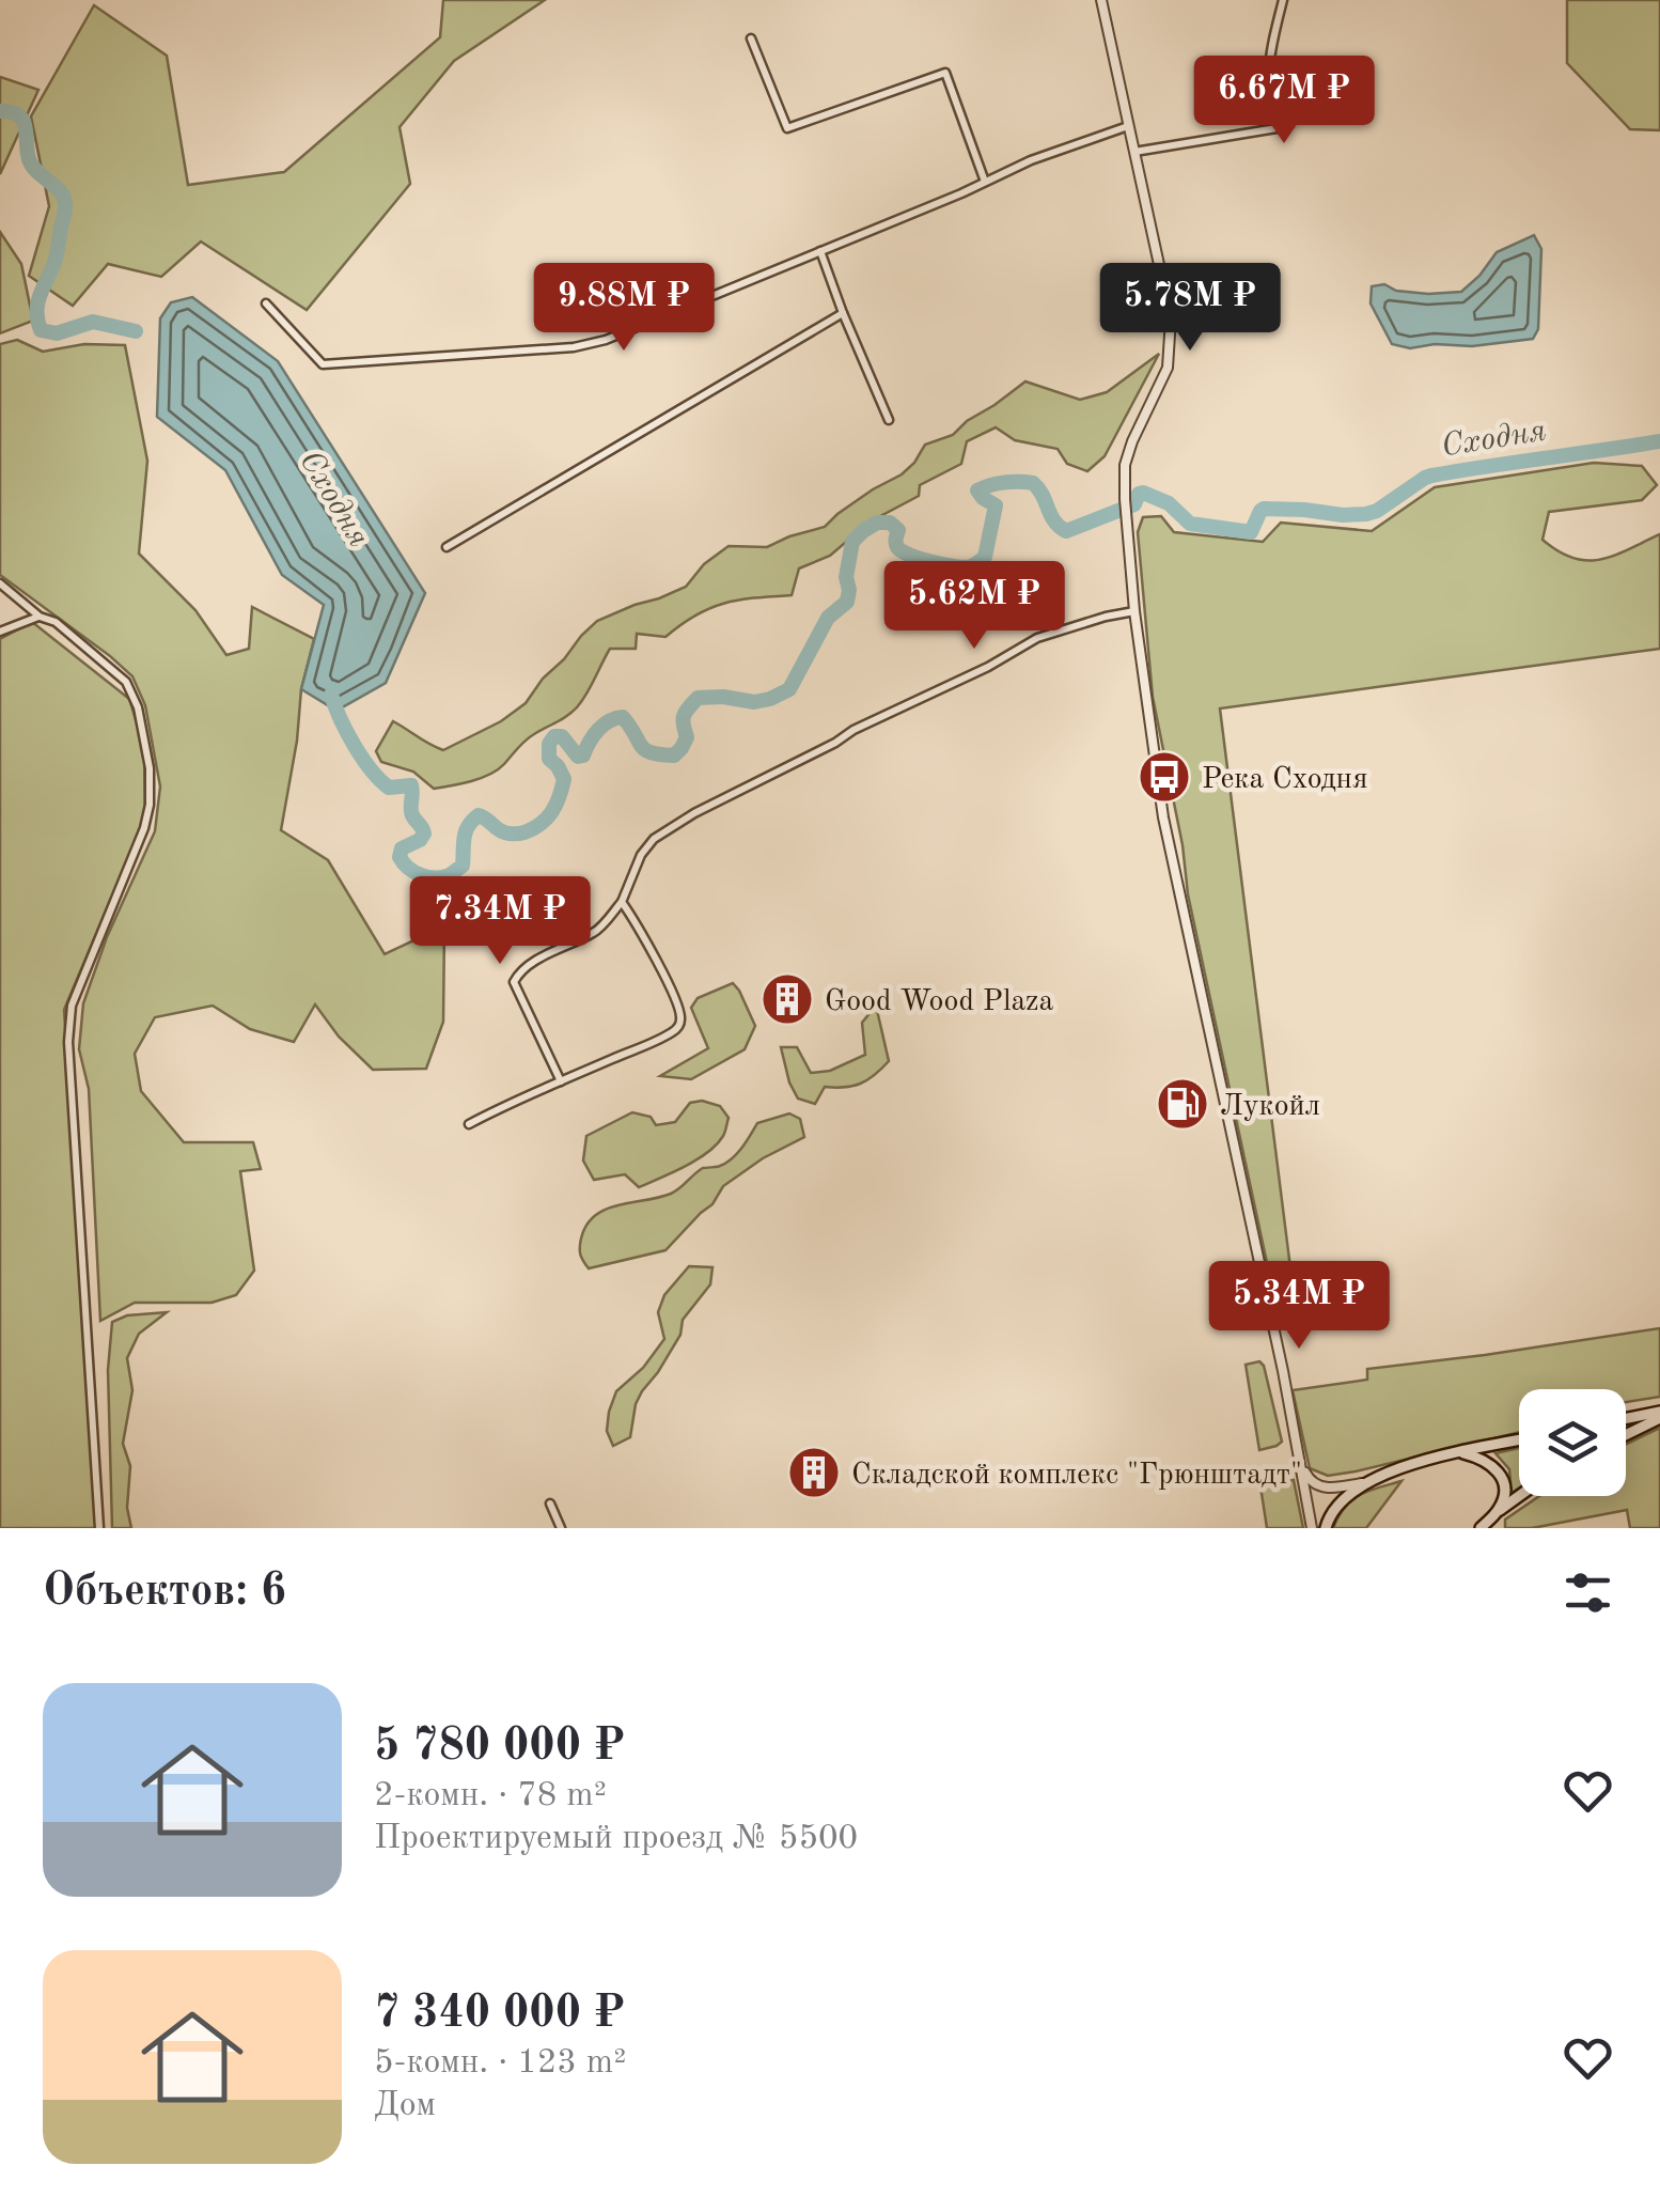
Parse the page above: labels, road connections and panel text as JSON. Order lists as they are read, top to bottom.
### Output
{
  "water": ["Сходня"],
  "places": {
    "bus stop": ["Река Сходня"],
    "building": ["Good Wood Plaza", "Складской комплекс \"Грюнштадт\""],
    "fuel station": ["Лукойл"]
  },
  "page": {
    "price": [
      "6.67M ₽",
      "9.88M ₽",
      "5.78M ₽",
      "5.62M ₽",
      "7.34M ₽",
      "5.34M ₽"
    ],
    "heading": "Объектов: 6",
    "list": [
      {
        "name": "5 780 000 ₽",
        "note": "2-комн. · 78 m² · Проектируемый проезд № 5500"
      },
      {
        "name": "7 340 000 ₽",
        "note": "5-комн. · 123 m² · Дом"
      }
    ]
  }
}
